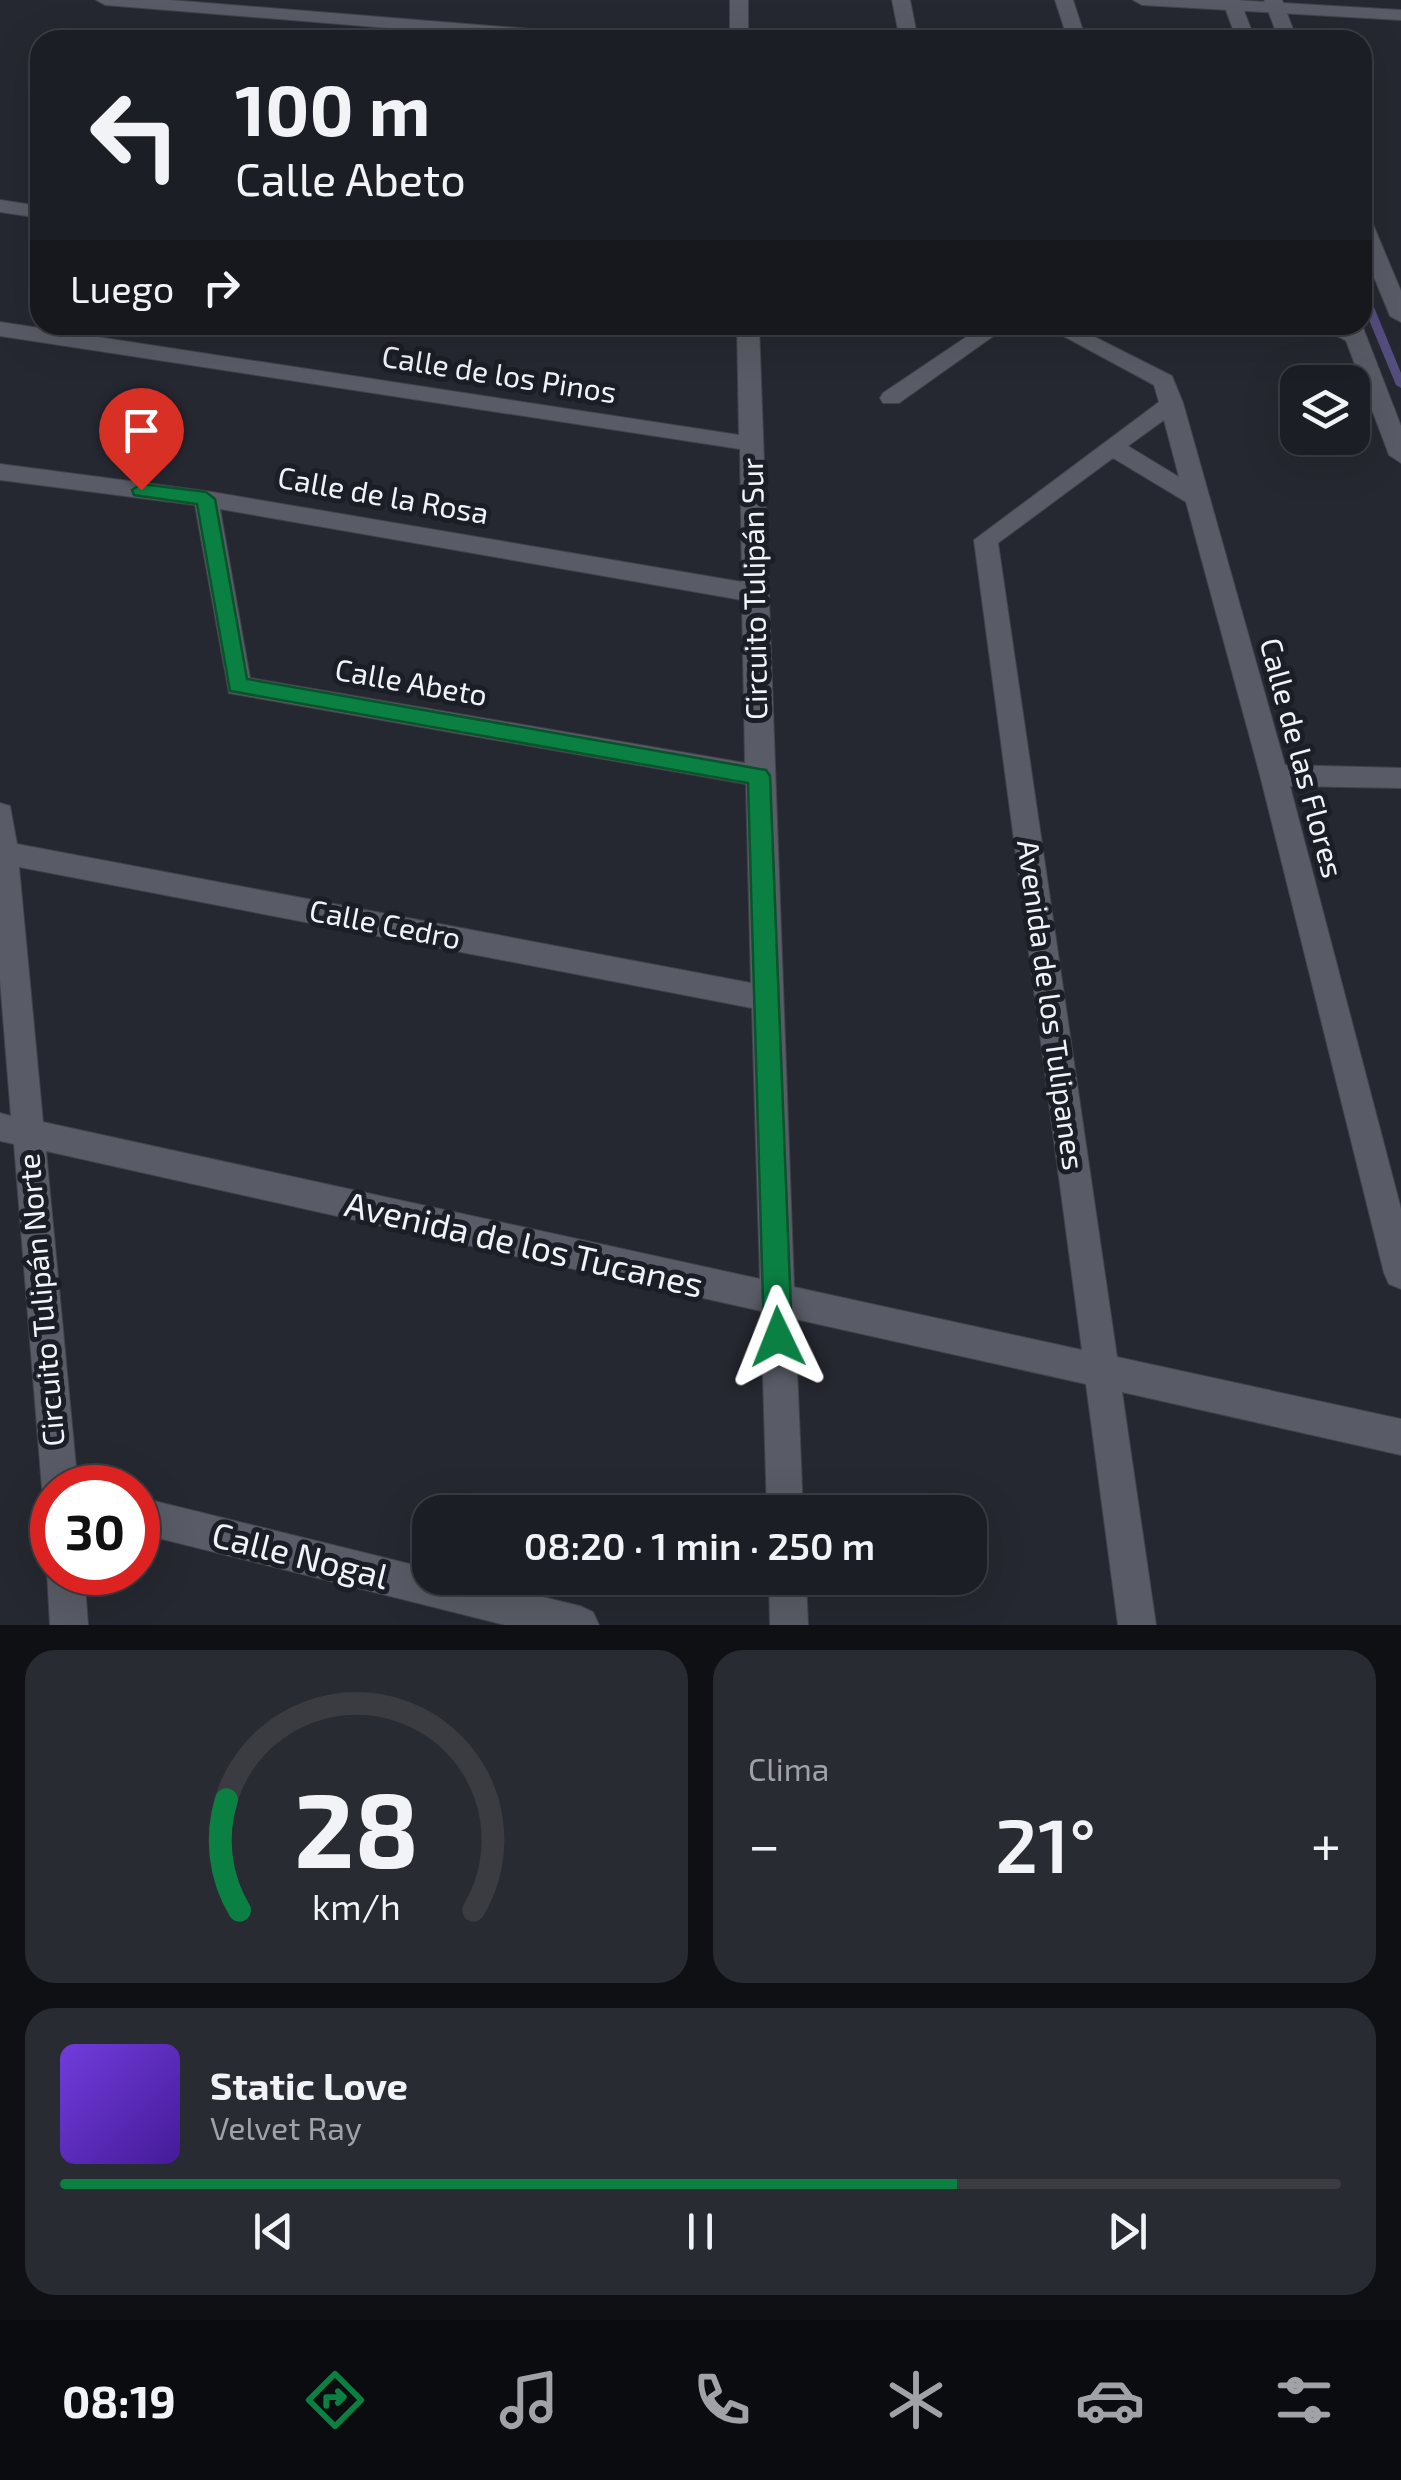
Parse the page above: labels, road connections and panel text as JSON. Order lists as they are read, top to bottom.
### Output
{
  "streets": {
    "street": [
      "Calle de los Pinos",
      "Calle de la Rosa",
      "Circuito Tulipán Sur",
      "Calle Abeto",
      "Calle de las Flores",
      "Calle Cedro",
      "Avenida de los Tulipanes",
      "Avenida de los Tucanes",
      "Circuito Tulipán Norte",
      "Calle Nogal"
    ]
  },
  "crossings": [
    ["Calle de los Pinos", "Circuito Tulipán Sur"],
    ["Calle de la Rosa", "Circuito Tulipán Sur"],
    ["Calle de la Rosa", "Calle Abeto"],
    ["Circuito Tulipán Sur", "Calle Abeto"],
    ["Circuito Tulipán Sur", "Calle Cedro"],
    ["Circuito Tulipán Sur", "Avenida de los Tucanes"],
    ["Calle de las Flores", "Avenida de los Tulipanes"],
    ["Calle Cedro", "Circuito Tulipán Norte"],
    ["Avenida de los Tulipanes", "Avenida de los Tucanes"],
    ["Avenida de los Tucanes", "Circuito Tulipán Norte"]
  ],
  "page": {
    "turn": ["100 m", "Calle Abeto"],
    "then": "Luego",
    "limit": "30",
    "trip": "08:20 · 1 min · 250 m",
    "tile": "Clima",
    "heat": ["−", "21°", "+"],
    "song": ["Static Love", "Velvet Ray"],
    "tabs": "08:19",
    "gauge": ["28", "km/h"]
  }
}
